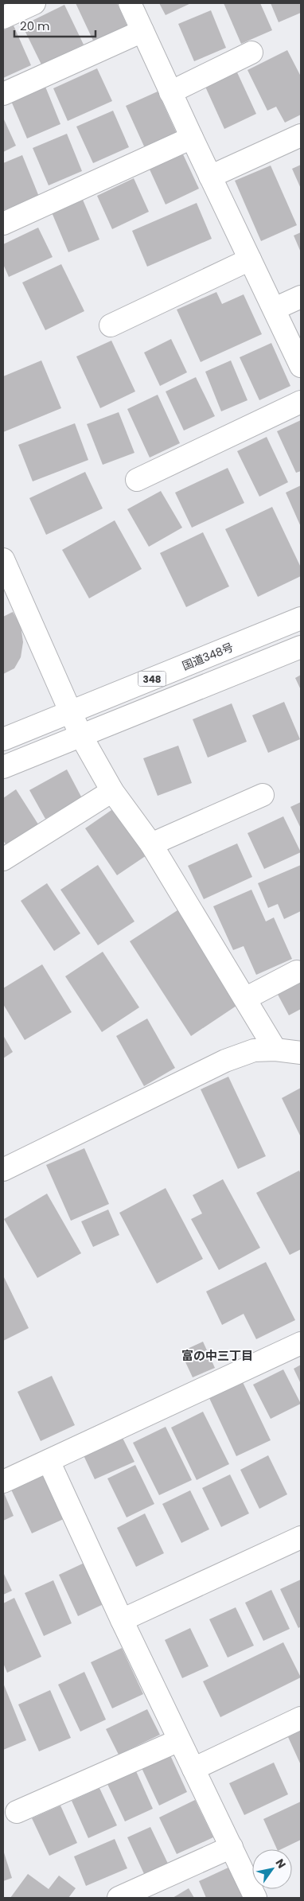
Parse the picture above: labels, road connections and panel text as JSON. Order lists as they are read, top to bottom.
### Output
{
  "streets": {
    "main road": ["国道348号", "348"]
  },
  "districts": ["富の中三丁目"],
  "scale_bar": "20 m",
  "north": "top right"
}
